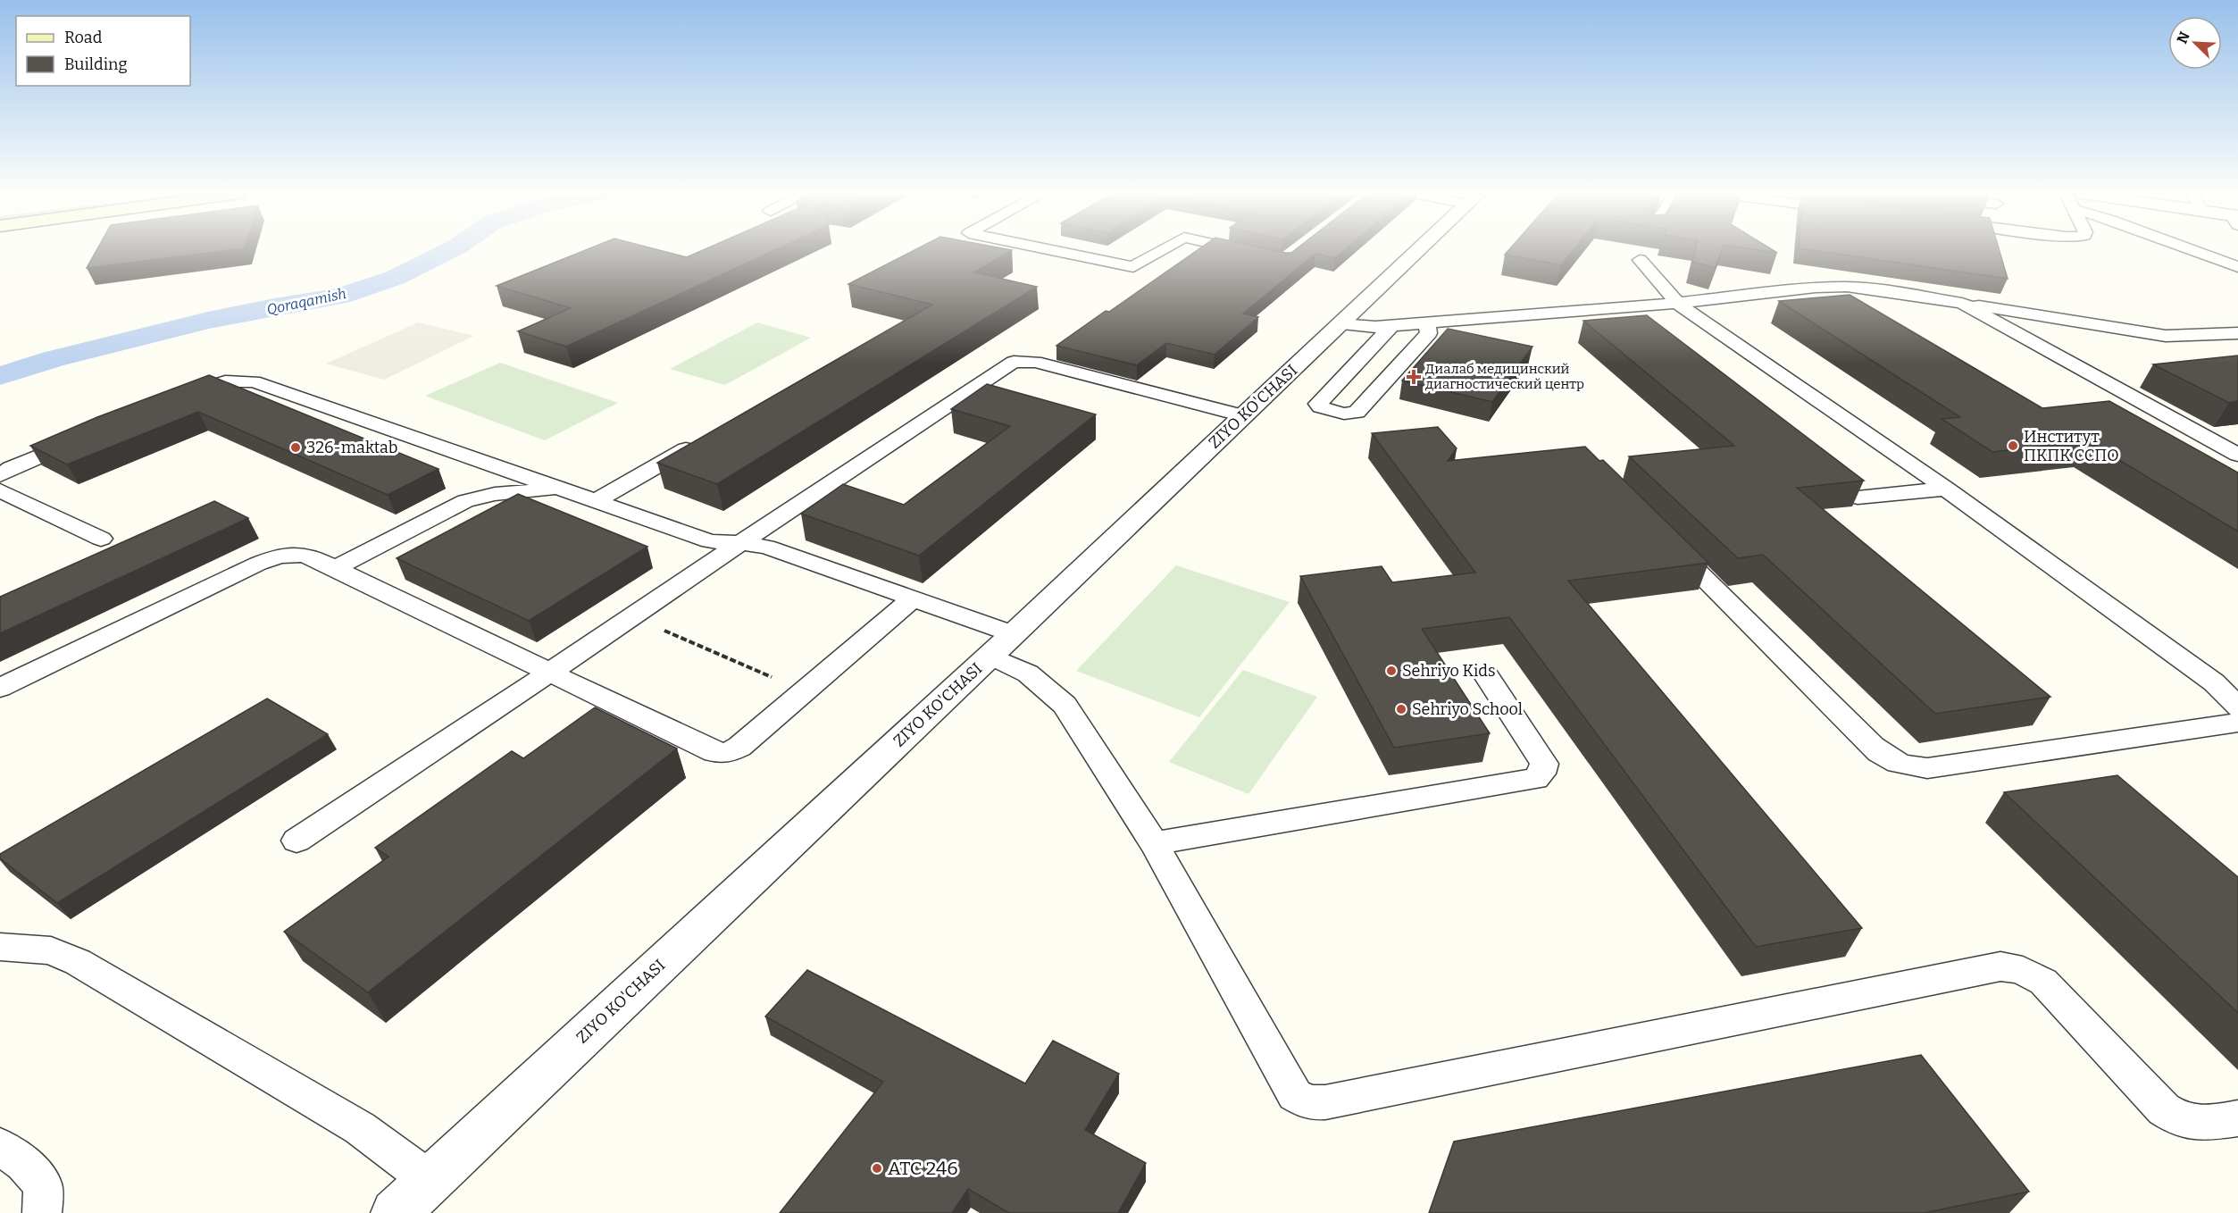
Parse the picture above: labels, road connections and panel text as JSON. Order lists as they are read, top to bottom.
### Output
{
  "streets": {
    "street": ["ZIYO KO'CHASI"]
  },
  "water": ["Qoraqamish"],
  "places": {
    "health": ["Диалаб медицинский диагностический центр"],
    "other": [
      "Институт ПКПК ССПО",
      "326-maktab",
      "Sehriyo Kids",
      "Sehriyo School",
      "АТС 246"
    ]
  },
  "legend": ["Road", "Building"],
  "north": "top left"
}
